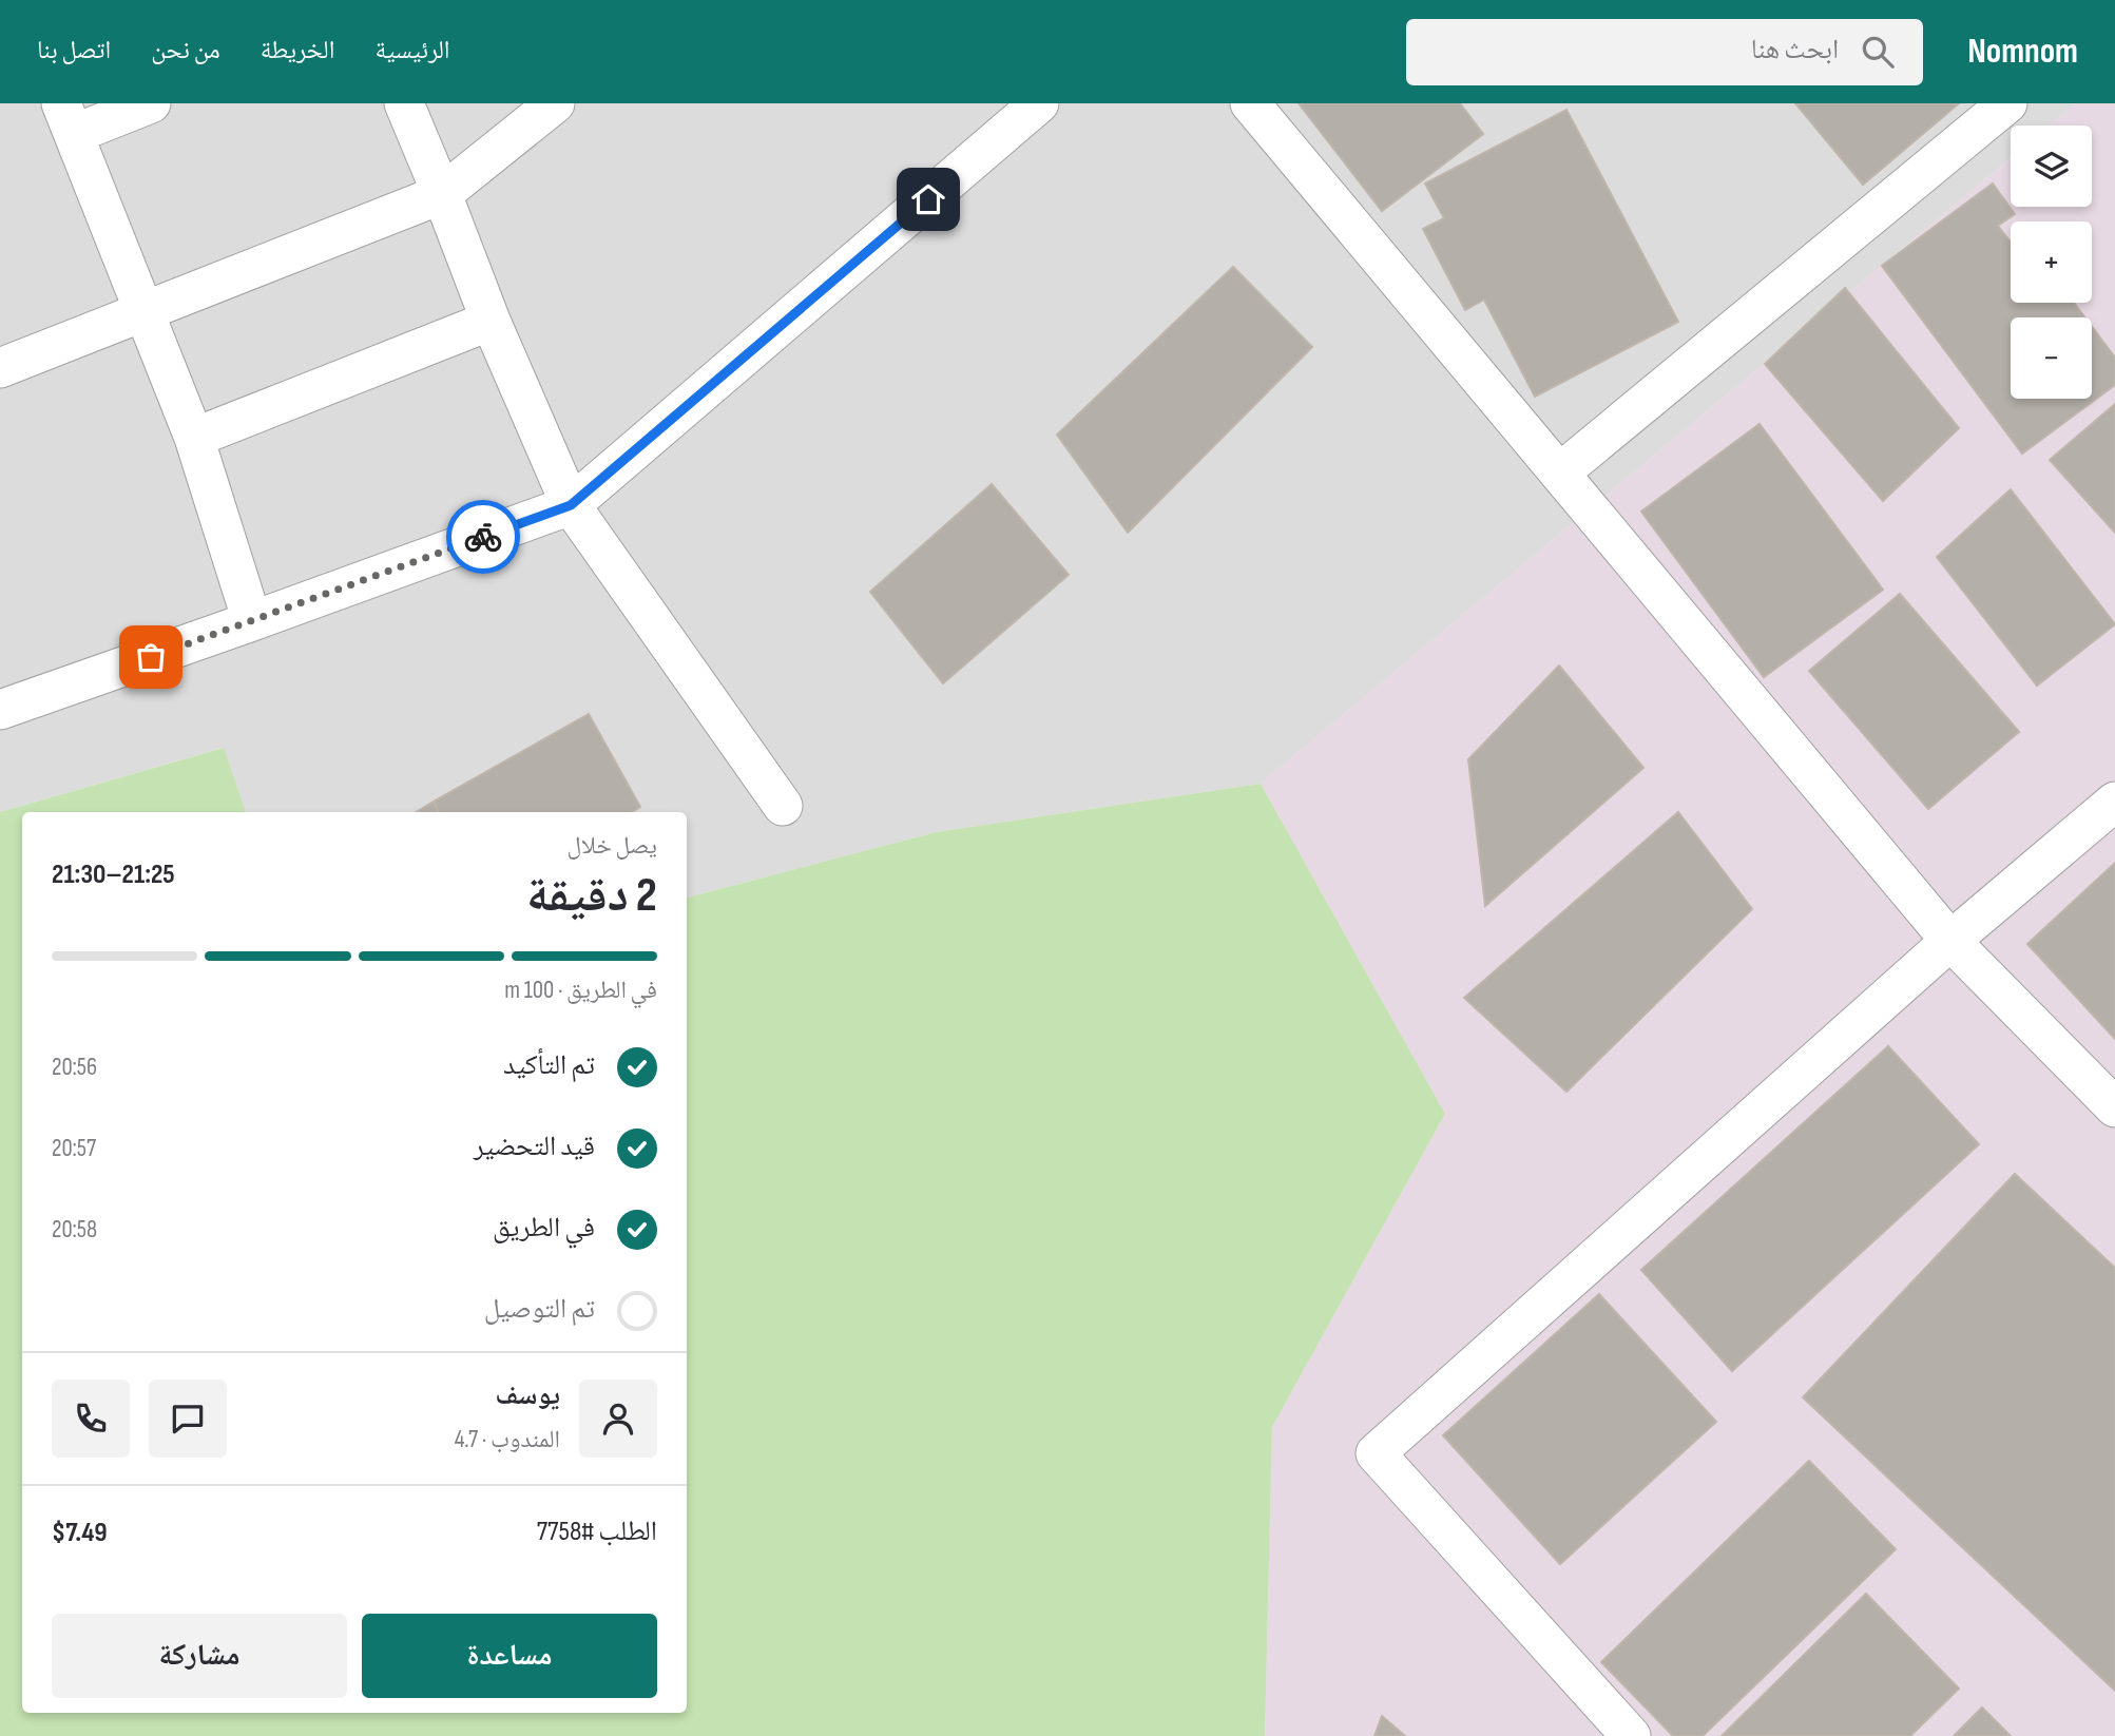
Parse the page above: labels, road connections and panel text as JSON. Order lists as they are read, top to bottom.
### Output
{
  "page": {
    "header": "Nomnom",
    "search": "ابحث هنا",
    "nav": [
      "الرئيسية",
      "الخريطة",
      "من نحن",
      "اتصل بنا"
    ],
    "map_buttons": ["+", "−"],
    "heading": ["2 دقيقة", "يصل خلال", "21:25–21:30"],
    "panel": [
      "يوسف",
      "المندوب · 4.7",
      "الطلب #7758",
      "$7.49"
    ],
    "bar": "في الطريق · 100 m",
    "list": [
      ["تم التأكيد", "20:56"],
      ["قيد التحضير", "20:57"],
      ["في الطريق", "20:58"],
      "تم التوصيل"
    ],
    "buttons": ["مساعدة", "مشاركة"]
  }
}
